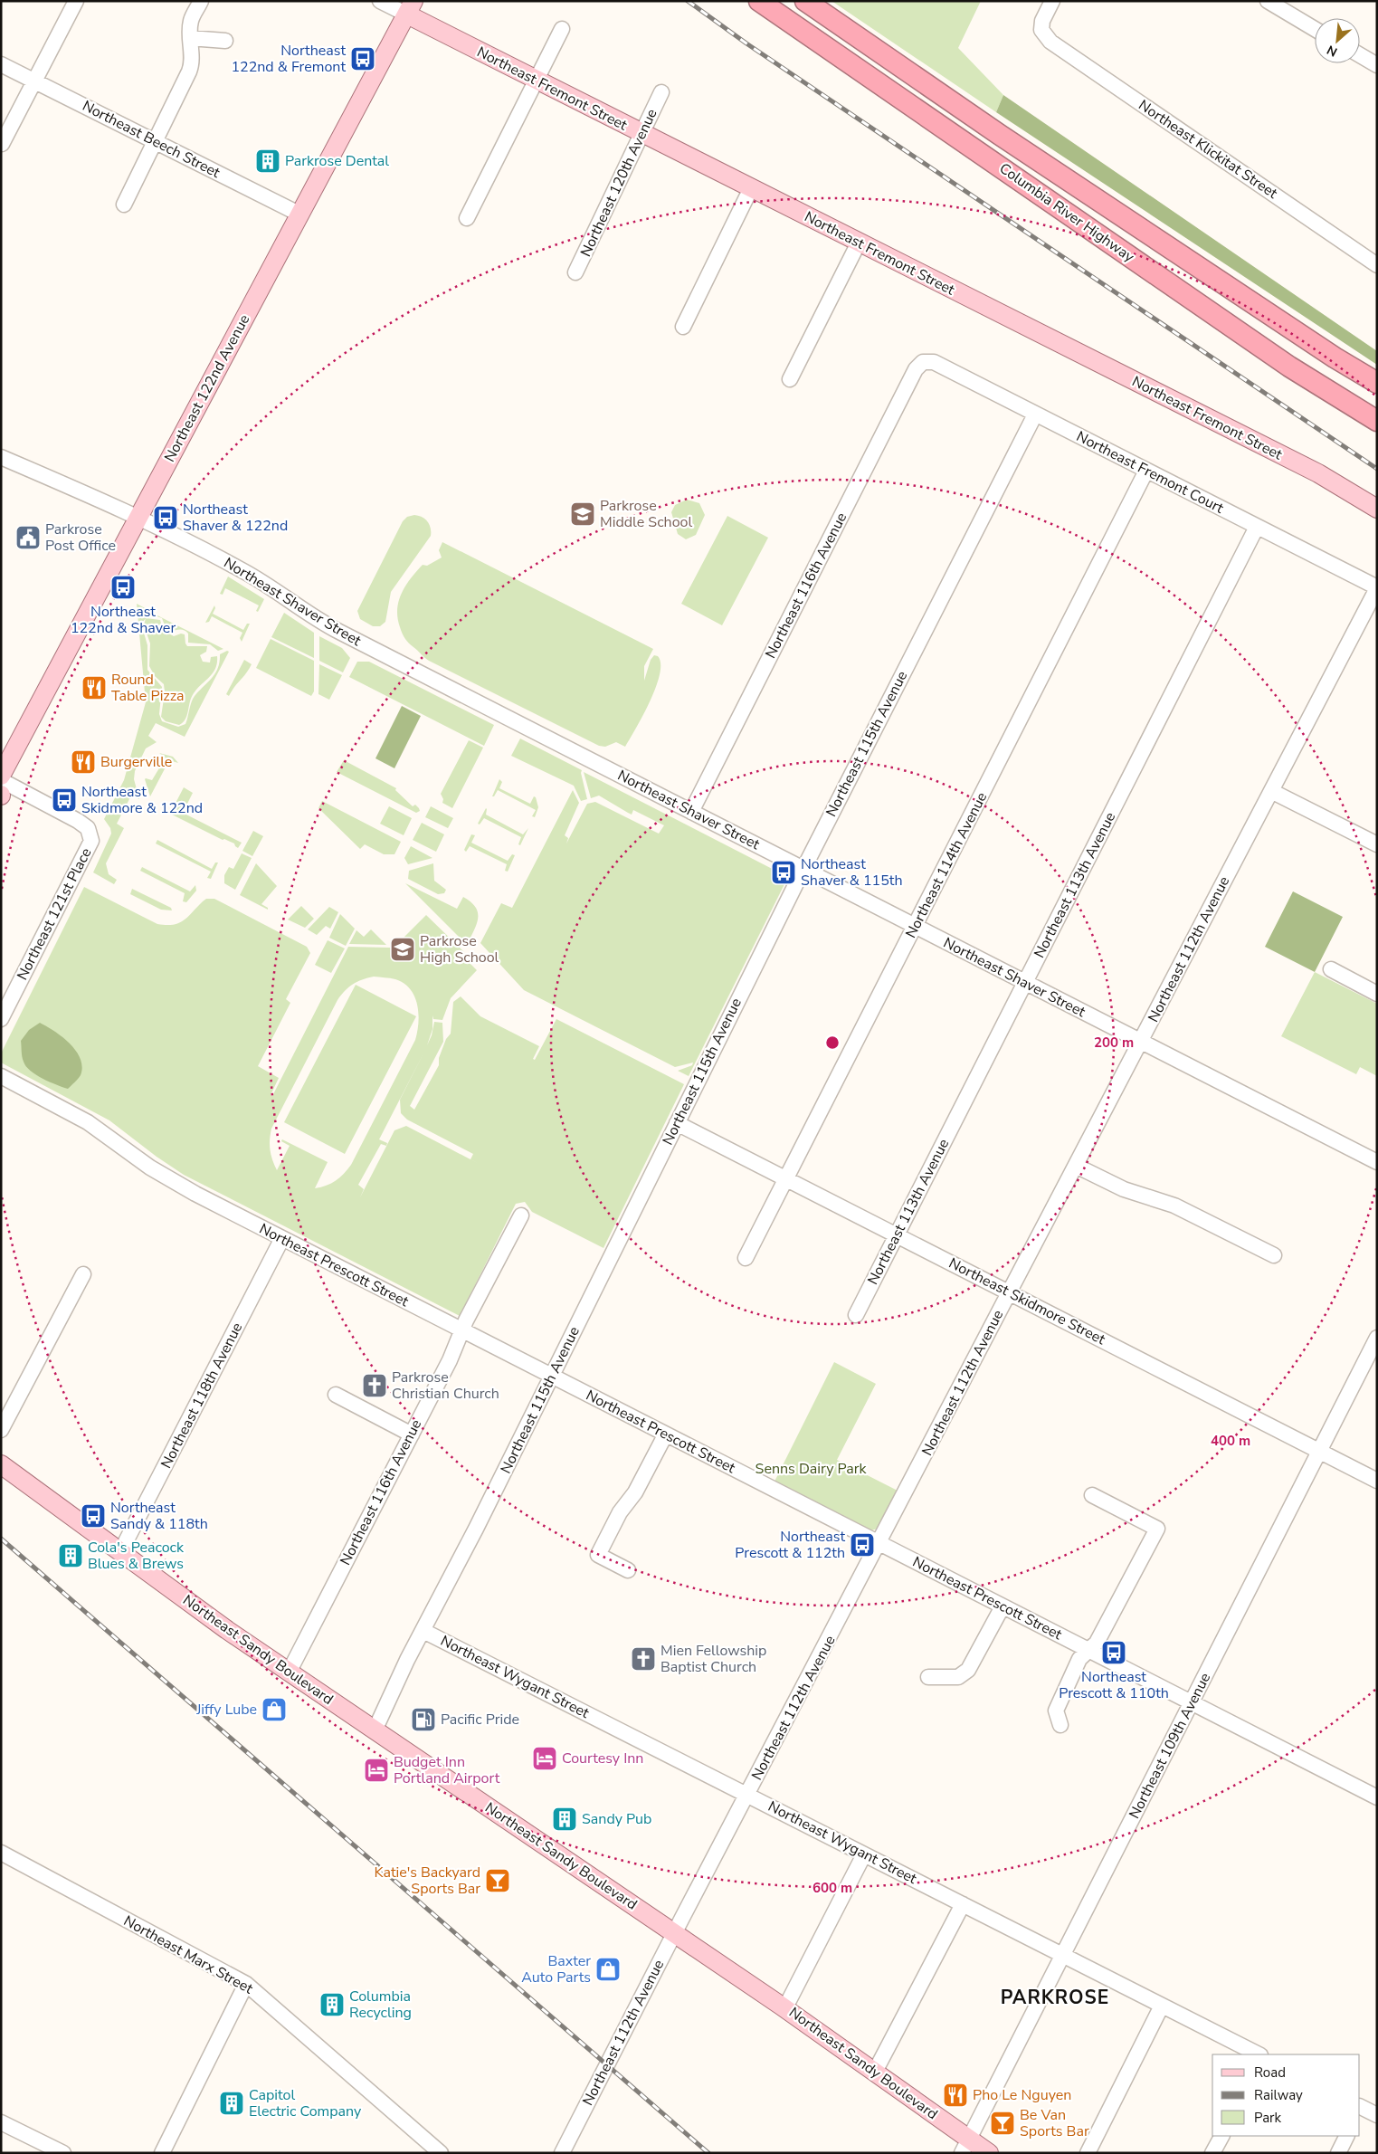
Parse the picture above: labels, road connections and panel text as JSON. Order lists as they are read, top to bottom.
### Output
{
  "streets": {
    "highway": ["Columbia River Highway"],
    "main road": ["Northeast Fremont Street", "Northeast 122nd Avenue", "Northeast Sandy Boulevard"],
    "street": [
      "Northeast Beech Street",
      "Northeast Klickitat Street",
      "Northeast 120th Avenue",
      "Northeast Fremont Court",
      "Northeast 116th Avenue",
      "Northeast Shaver Street",
      "Northeast 115th Avenue",
      "Northeast 114th Avenue",
      "Northeast 113th Avenue",
      "Northeast 121st Place",
      "Northeast 112th Avenue",
      "Northeast Prescott Street",
      "Northeast Skidmore Street",
      "Northeast 118th Avenue",
      "Northeast Wygant Street",
      "Northeast 109th Avenue",
      "Northeast Marx Street"
    ]
  },
  "crossings": [
    ["Northeast Fremont Street", "Northeast 120th Avenue"],
    ["Northeast Fremont Street", "Northeast 122nd Avenue"],
    ["Northeast Beech Street", "Northeast 122nd Avenue"],
    ["Northeast 122nd Avenue", "Northeast Shaver Street"],
    ["Northeast Fremont Court", "Northeast 116th Avenue"],
    ["Northeast Fremont Court", "Northeast 115th Avenue"],
    ["Northeast Fremont Court", "Northeast 114th Avenue"],
    ["Northeast Fremont Court", "Northeast 113th Avenue"],
    ["Northeast Fremont Court", "Northeast 112th Avenue"],
    ["Northeast 116th Avenue", "Northeast Shaver Street"],
    ["Northeast 116th Avenue", "Northeast Prescott Street"],
    ["Northeast 116th Avenue", "Northeast Sandy Boulevard"],
    ["Northeast Shaver Street", "Northeast 115th Avenue"],
    ["Northeast Shaver Street", "Northeast 114th Avenue"],
    ["Northeast Shaver Street", "Northeast 113th Avenue"],
    ["Northeast Shaver Street", "Northeast 112th Avenue"],
    ["Northeast 115th Avenue", "Northeast Prescott Street"],
    ["Northeast 115th Avenue", "Northeast Skidmore Street"],
    ["Northeast 115th Avenue", "Northeast Sandy Boulevard"],
    ["Northeast 115th Avenue", "Northeast Wygant Street"],
    ["Northeast 114th Avenue", "Northeast Skidmore Street"],
    ["Northeast 113th Avenue", "Northeast Skidmore Street"],
    ["Northeast 112th Avenue", "Northeast Prescott Street"],
    ["Northeast 112th Avenue", "Northeast Skidmore Street"],
    ["Northeast 112th Avenue", "Northeast Sandy Boulevard"],
    ["Northeast 112th Avenue", "Northeast Wygant Street"],
    ["Northeast Prescott Street", "Northeast 118th Avenue"],
    ["Northeast Prescott Street", "Northeast 109th Avenue"],
    ["Northeast Skidmore Street", "Northeast 109th Avenue"],
    ["Northeast 118th Avenue", "Northeast Sandy Boulevard"],
    ["Northeast Sandy Boulevard", "Northeast 109th Avenue"],
    ["Northeast Wygant Street", "Northeast 109th Avenue"]
  ],
  "districts": ["PARKROSE"],
  "parks": ["Senns Dairy Park"],
  "places": {
    "bus stop": [
      "Northeast 122nd & Fremont",
      "Northeast Shaver & 122nd",
      "Northeast 122nd & Shaver",
      "Northeast Skidmore & 122nd",
      "Northeast Shaver & 115th",
      "Northeast Sandy & 118th",
      "Northeast Prescott & 112th",
      "Northeast Prescott & 110th"
    ],
    "building": [
      "Parkrose Dental",
      "Cola's Peacock Blues & Brews",
      "Sandy Pub",
      "Columbia Recycling",
      "Capitol Electric Company"
    ],
    "school or university": ["Parkrose Middle School", "Parkrose High School"],
    "public building": ["Parkrose Post Office"],
    "restaurant": ["Round Table Pizza", "Burgerville", "Pho Le Nguyen"],
    "church": ["Parkrose Christian Church", "Mien Fellowship Baptist Church"],
    "shop": ["Jiffy Lube", "Baxter Auto Parts"],
    "fuel station": ["Pacific Pride"],
    "hotel": ["Courtesy Inn", "Budget Inn Portland Airport"],
    "bar": ["Katie's Backyard Sports Bar", "Be Van Sports Bar"]
  },
  "legend": ["Road", "Railway", "Park"],
  "north": "bottom left",
  "rings": ["200 m", "400 m", "600 m"]
}
